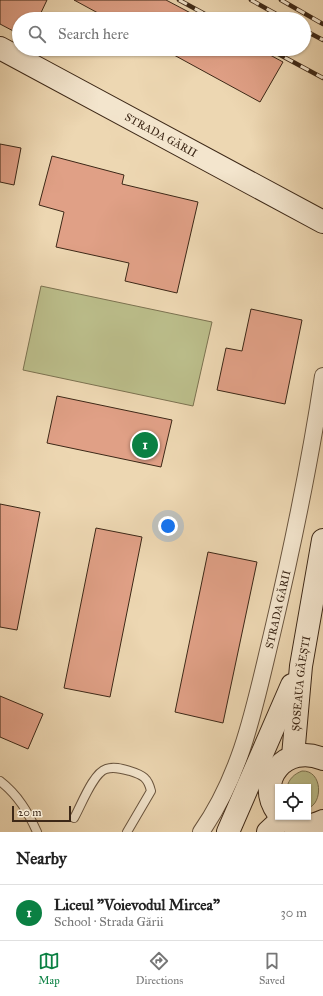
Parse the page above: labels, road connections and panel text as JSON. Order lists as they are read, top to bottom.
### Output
{
  "streets": {
    "main road": ["STRADA GĂRII", "ȘOSEAUA GĂEȘTI"]
  },
  "scale_bar": "20 m",
  "page": {
    "search": "Search here",
    "pins": "1",
    "scale": "20 m",
    "heading": "Nearby",
    "list": [
      {
        "mark": "1",
        "name": "Liceul \"Voievodul Mircea\"",
        "note": "School · Strada Gării",
        "value": "30 m"
      }
    ],
    "nav": ["Map", "Directions", "Saved"]
  }
}
